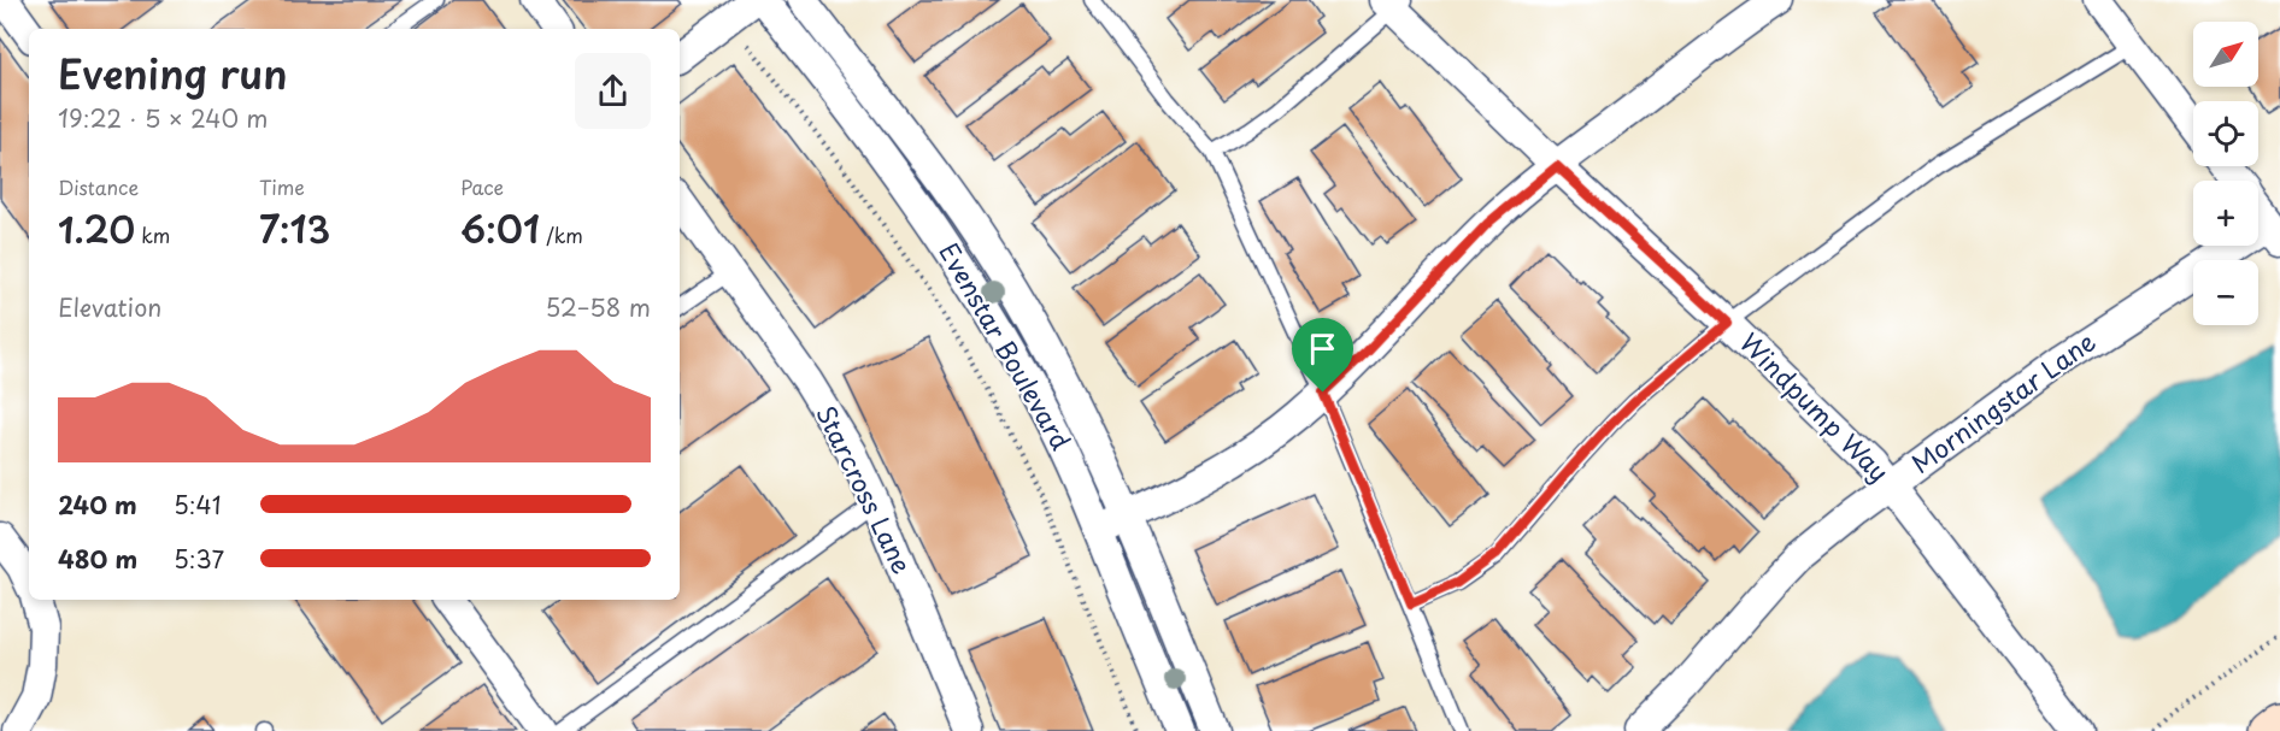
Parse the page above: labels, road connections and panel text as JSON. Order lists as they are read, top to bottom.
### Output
{
  "streets": {
    "street": [
      "Evenstar Boulevard",
      "Morningstar Lane",
      "Windpump Way",
      "Starcross Lane"
    ]
  },
  "crossings": [
    ["Morningstar Lane", "Windpump Way"]
  ],
  "north": "top right",
  "page": {
    "map_buttons": ["+", "−"],
    "heading": ["Evening run", "19:22 · 5 × 240 m"],
    "stats": [
      ["Distance", "1.20 km"],
      ["Time", "7:13"],
      ["Pace", "6:01 /km"]
    ],
    "chart": ["Elevation", "52–58 m"],
    "list": [
      {
        "name": "240 m",
        "note": "5:41"
      },
      {
        "name": "480 m",
        "note": "5:37"
      }
    ]
  }
}
